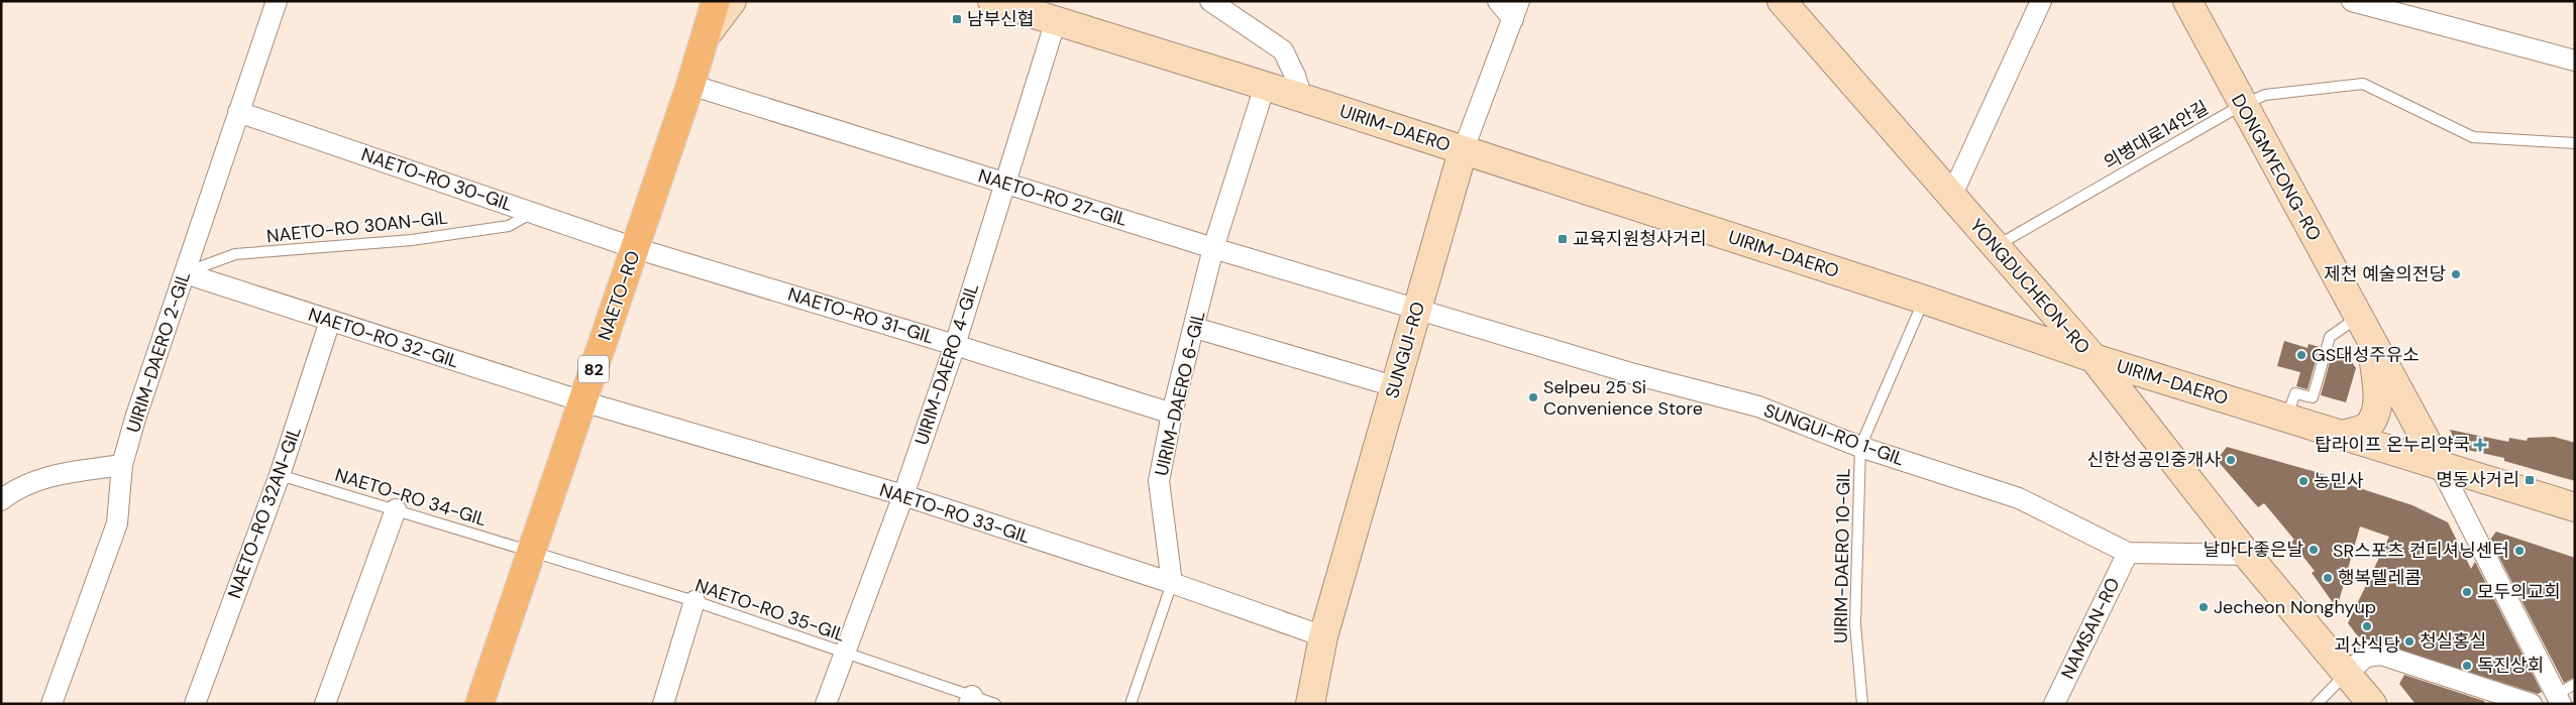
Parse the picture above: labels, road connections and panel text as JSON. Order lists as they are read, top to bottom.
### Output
{
  "streets": {
    "main road": ["NAETO-RO", "82"],
    "street": [
      "UIRIM-DAERO",
      "DONGMYEONG-RO",
      "NAETO-RO 30-GIL",
      "NAETO-RO 27-GIL",
      "YONGDUCHEON-RO",
      "NAETO-RO 31-GIL",
      "NAETO-RO 32-GIL",
      "SUNGUI-RO",
      "UIRIM-DAERO 2-GIL",
      "UIRIM-DAERO 4-GIL",
      "UIRIM-DAERO 6-GIL",
      "SUNGUI-RO 1-GIL",
      "NAETO-RO 32AN-GIL",
      "NAETO-RO 33-GIL",
      "NAMSAN-RO"
    ],
    "lane": [
      "의병대로14안길",
      "NAETO-RO 30AN-GIL",
      "NAETO-RO 34-GIL",
      "UIRIM-DAERO 10-GIL",
      "NAETO-RO 35-GIL"
    ]
  },
  "crossings": [
    ["UIRIM-DAERO", "DONGMYEONG-RO"],
    ["UIRIM-DAERO", "YONGDUCHEON-RO"],
    ["UIRIM-DAERO", "SUNGUI-RO"],
    ["UIRIM-DAERO", "UIRIM-DAERO 4-GIL"],
    ["UIRIM-DAERO", "UIRIM-DAERO 6-GIL"],
    ["UIRIM-DAERO", "UIRIM-DAERO 10-GIL"],
    ["의병대로14안길", "DONGMYEONG-RO"],
    ["의병대로14안길", "YONGDUCHEON-RO"],
    ["NAETO-RO 30-GIL", "NAETO-RO 30AN-GIL"],
    ["NAETO-RO 30-GIL", "NAETO-RO"],
    ["NAETO-RO 30-GIL", "NAETO-RO 31-GIL"],
    ["NAETO-RO 30-GIL", "UIRIM-DAERO 2-GIL"],
    ["NAETO-RO 27-GIL", "NAETO-RO"],
    ["NAETO-RO 27-GIL", "SUNGUI-RO"],
    ["NAETO-RO 27-GIL", "UIRIM-DAERO 4-GIL"],
    ["NAETO-RO 27-GIL", "UIRIM-DAERO 6-GIL"],
    ["NAETO-RO 27-GIL", "SUNGUI-RO 1-GIL"],
    ["NAETO-RO 30AN-GIL", "NAETO-RO 32-GIL"],
    ["NAETO-RO 30AN-GIL", "UIRIM-DAERO 2-GIL"],
    ["YONGDUCHEON-RO", "SUNGUI-RO 1-GIL"],
    ["NAETO-RO", "NAETO-RO 31-GIL"],
    ["NAETO-RO", "NAETO-RO 32-GIL"],
    ["NAETO-RO", "NAETO-RO 34-GIL"],
    ["NAETO-RO", "NAETO-RO 33-GIL"],
    ["NAETO-RO", "NAETO-RO 35-GIL"],
    ["NAETO-RO 31-GIL", "UIRIM-DAERO 4-GIL"],
    ["NAETO-RO 31-GIL", "UIRIM-DAERO 6-GIL"],
    ["NAETO-RO 32-GIL", "UIRIM-DAERO 2-GIL"],
    ["NAETO-RO 32-GIL", "NAETO-RO 32AN-GIL"],
    ["NAETO-RO 32-GIL", "NAETO-RO 33-GIL"],
    ["SUNGUI-RO", "SUNGUI-RO 1-GIL"],
    ["SUNGUI-RO", "NAETO-RO 33-GIL"],
    ["UIRIM-DAERO 4-GIL", "NAETO-RO 33-GIL"],
    ["UIRIM-DAERO 4-GIL", "NAETO-RO 35-GIL"],
    ["UIRIM-DAERO 6-GIL", "NAETO-RO 33-GIL"],
    ["SUNGUI-RO 1-GIL", "UIRIM-DAERO 10-GIL"],
    ["SUNGUI-RO 1-GIL", "NAMSAN-RO"],
    ["NAETO-RO 34-GIL", "NAETO-RO 32AN-GIL"],
    ["NAETO-RO 34-GIL", "NAETO-RO 35-GIL"]
  ],
  "places": {
    "transit": ["남부신협", "교육지원청사거리", "명동사거리"],
    "other": [
      "제천 예술의전당",
      "GS대성주유소",
      "Selpeu 25 Si Convenience Store",
      "신한성공인중개사",
      "농민사",
      "날마다좋은날",
      "SR스포츠 컨디셔닝센터",
      "행복텔레콤",
      "모두의교회",
      "Jecheon Nonghyup",
      "괴산식당",
      "청실홍실",
      "독진상회"
    ],
    "health": ["탑라이프 온누리약국"]
  }
}
